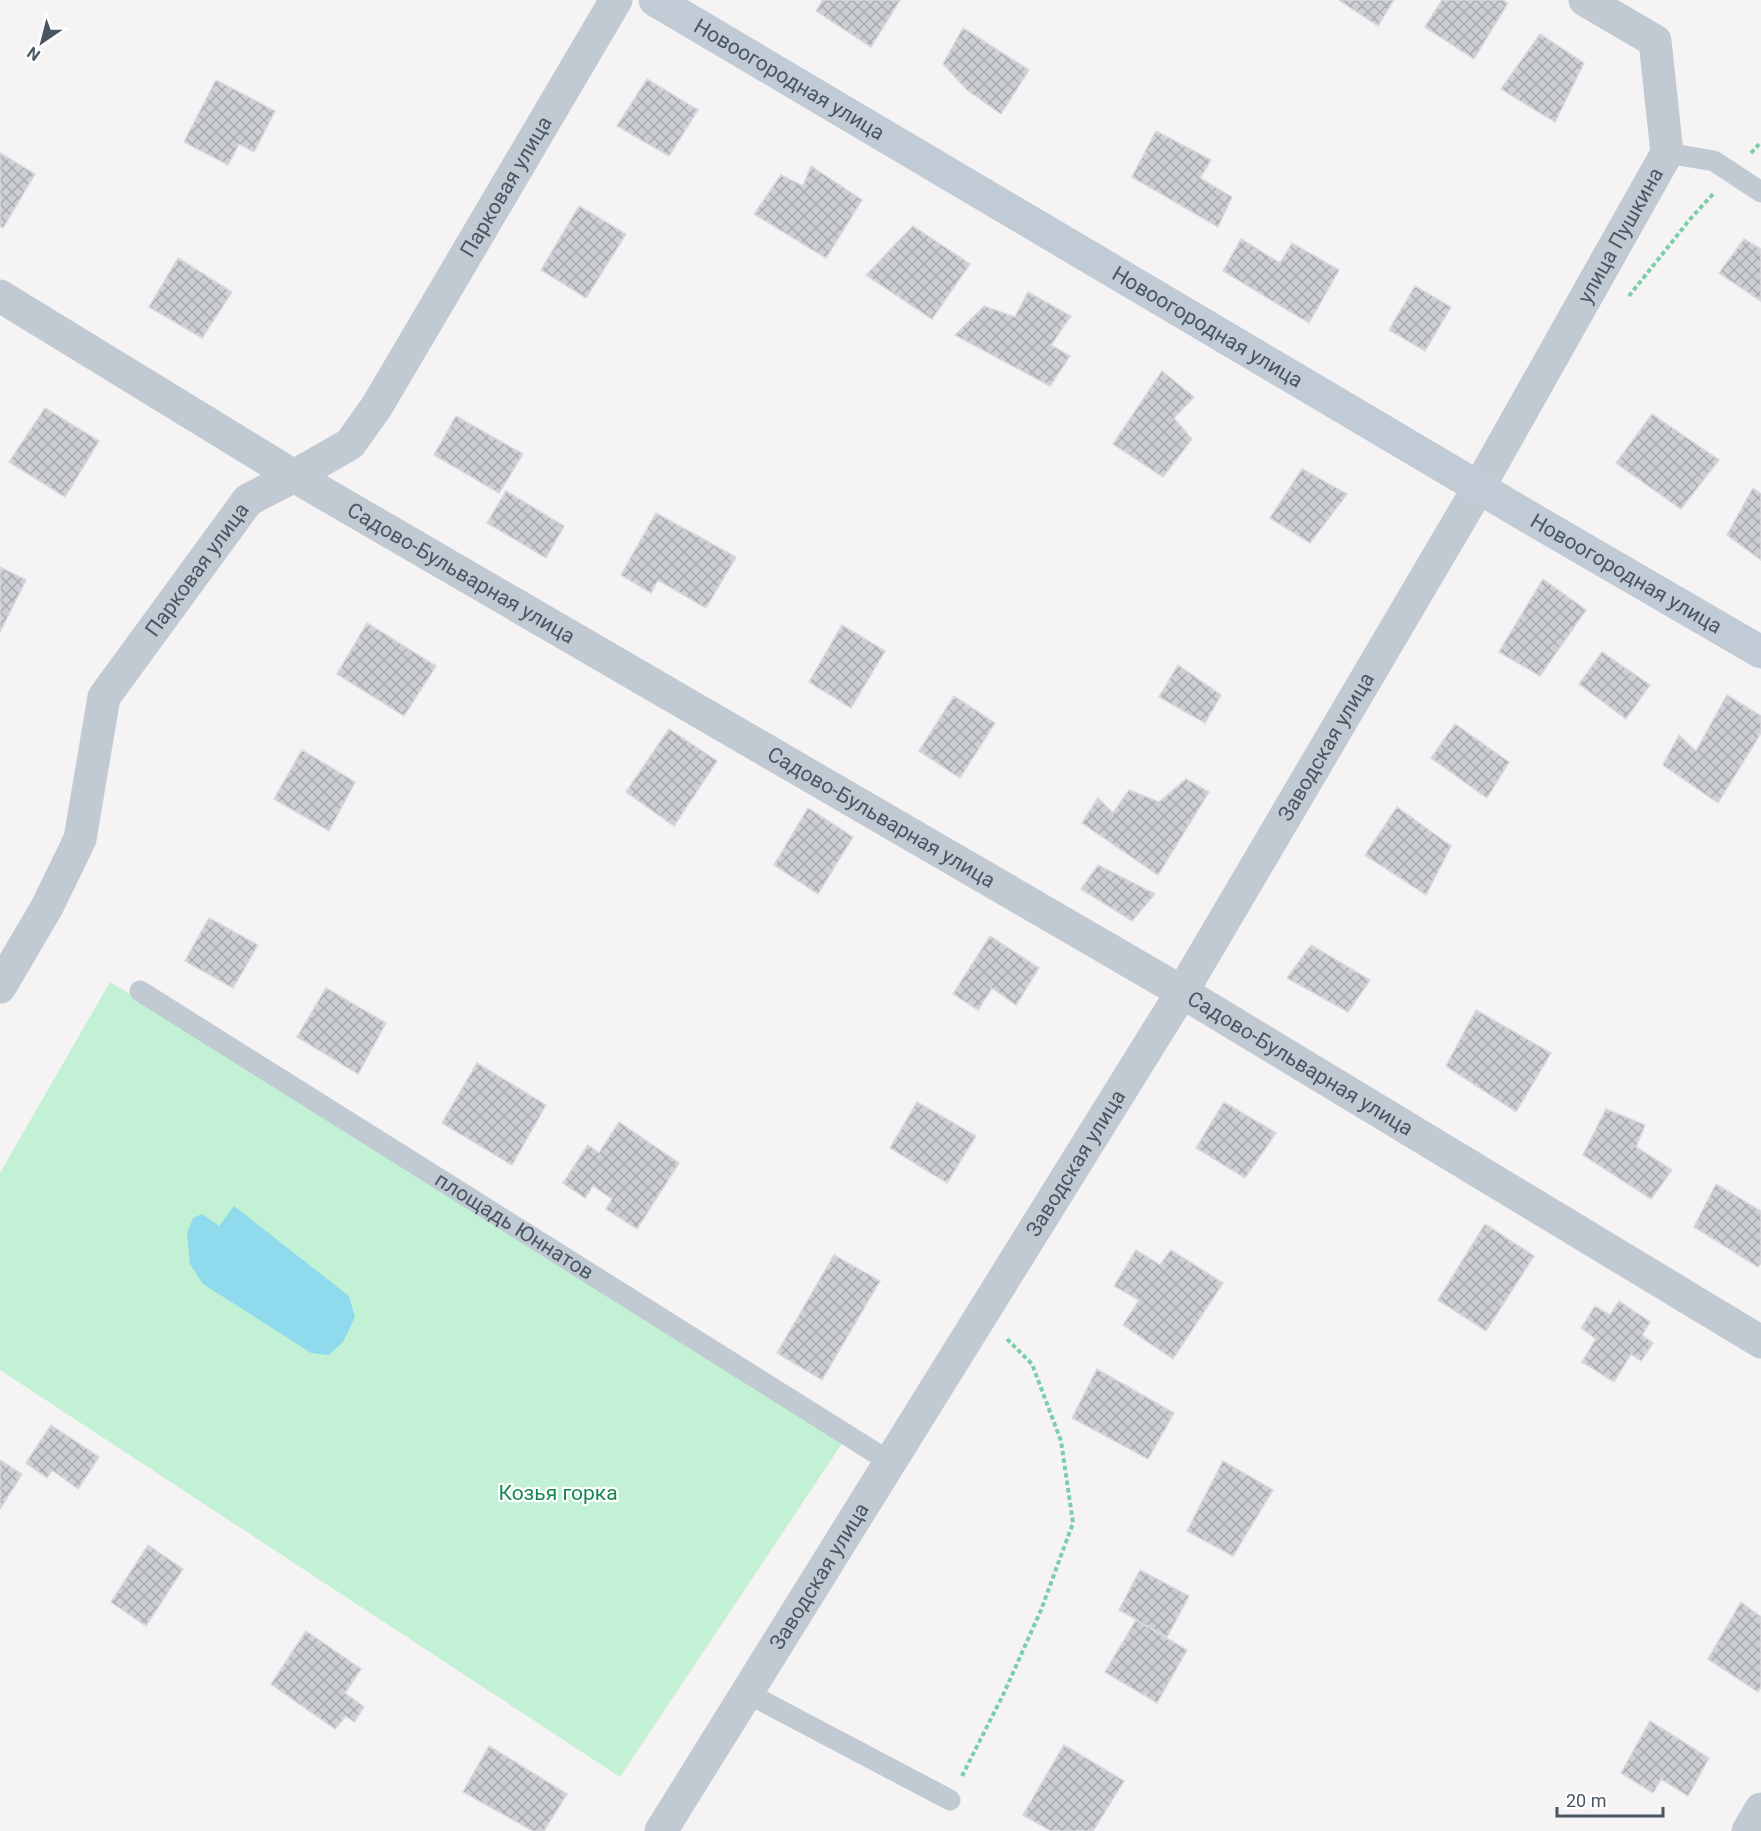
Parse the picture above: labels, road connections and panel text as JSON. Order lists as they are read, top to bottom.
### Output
{
  "streets": {
    "street": [
      "Новоогородная улица",
      "Парковая улица",
      "улица Пушкина",
      "Садово-Бульварная улица",
      "Заводская улица"
    ],
    "lane": ["площадь Юннатов"]
  },
  "crossings": [
    ["Новоогородная улица", "улица Пушкина"],
    ["Новоогородная улица", "Заводская улица"],
    ["Парковая улица", "Садово-Бульварная улица"],
    ["улица Пушкина", "Заводская улица"],
    ["Садово-Бульварная улица", "Заводская улица"],
    ["Заводская улица", "площадь Юннатов"]
  ],
  "parks": ["Козья горка"],
  "scale_bar": "20 m",
  "north": "bottom left"
}
